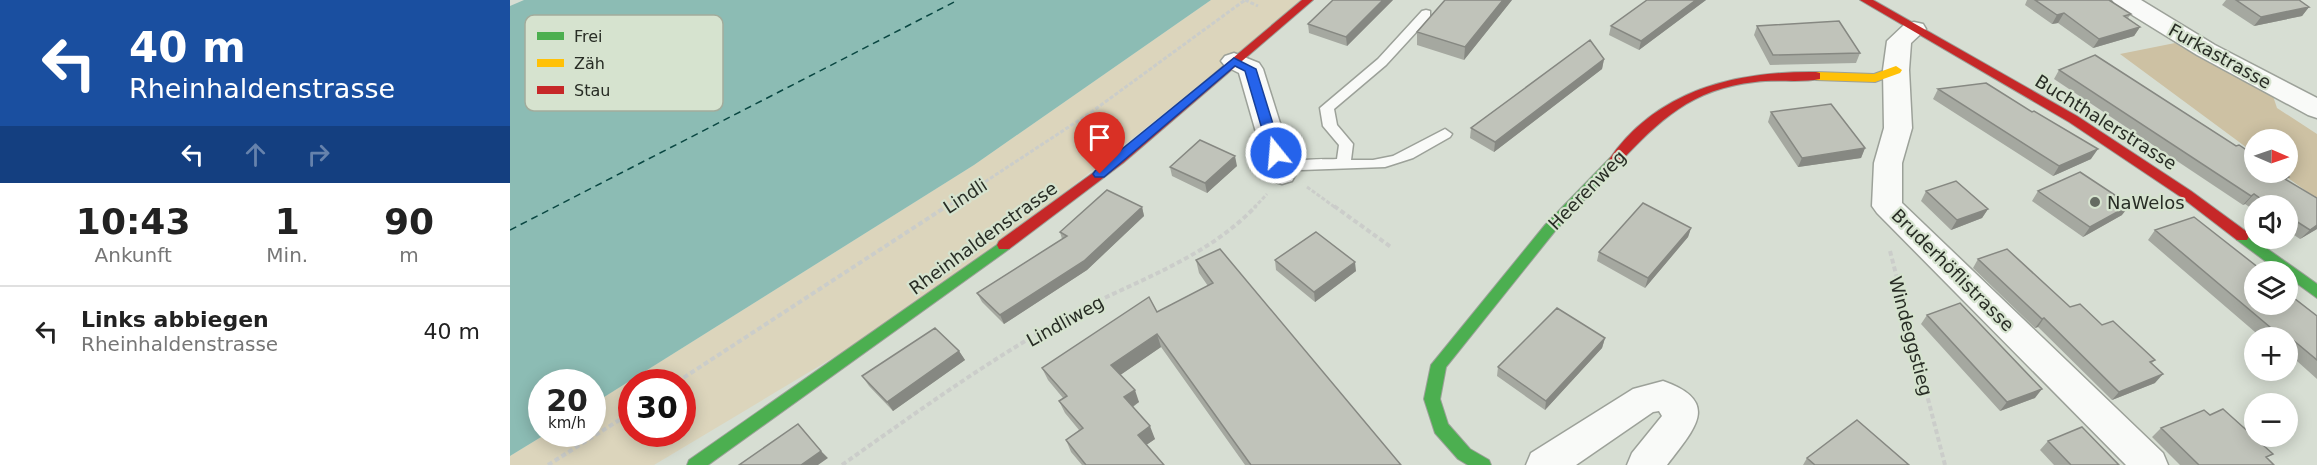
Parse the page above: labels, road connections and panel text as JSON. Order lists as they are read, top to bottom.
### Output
{
  "streets": {
    "street": [
      "Furkastrasse",
      "Buchthalerstrasse",
      "Heerenweg",
      "Rheinhaldenstrasse",
      "Bruderhöflistrasse"
    ],
    "path": ["Lindli", "Lindliweg", "Windeggstieg"]
  },
  "crossings": [
    ["Buchthalerstrasse", "Bruderhöflistrasse"],
    ["Heerenweg", "Bruderhöflistrasse"],
    ["Bruderhöflistrasse", "Windeggstieg"]
  ],
  "places": ["NaWelos"],
  "legend": ["Frei", "Zäh", "Stau"],
  "north": "right",
  "page": {
    "turn": ["40 m", "Rheinhaldenstrasse"],
    "map_buttons": ["+", "−"],
    "eta": [
      "10:43",
      "Ankunft",
      "1",
      "Min.",
      "90",
      "m"
    ],
    "list": [
      {
        "name": "Links abbiegen",
        "note": "Rheinhaldenstrasse",
        "value": "40 m"
      }
    ],
    "speed": "20 km/h",
    "limit": "30"
  }
}
